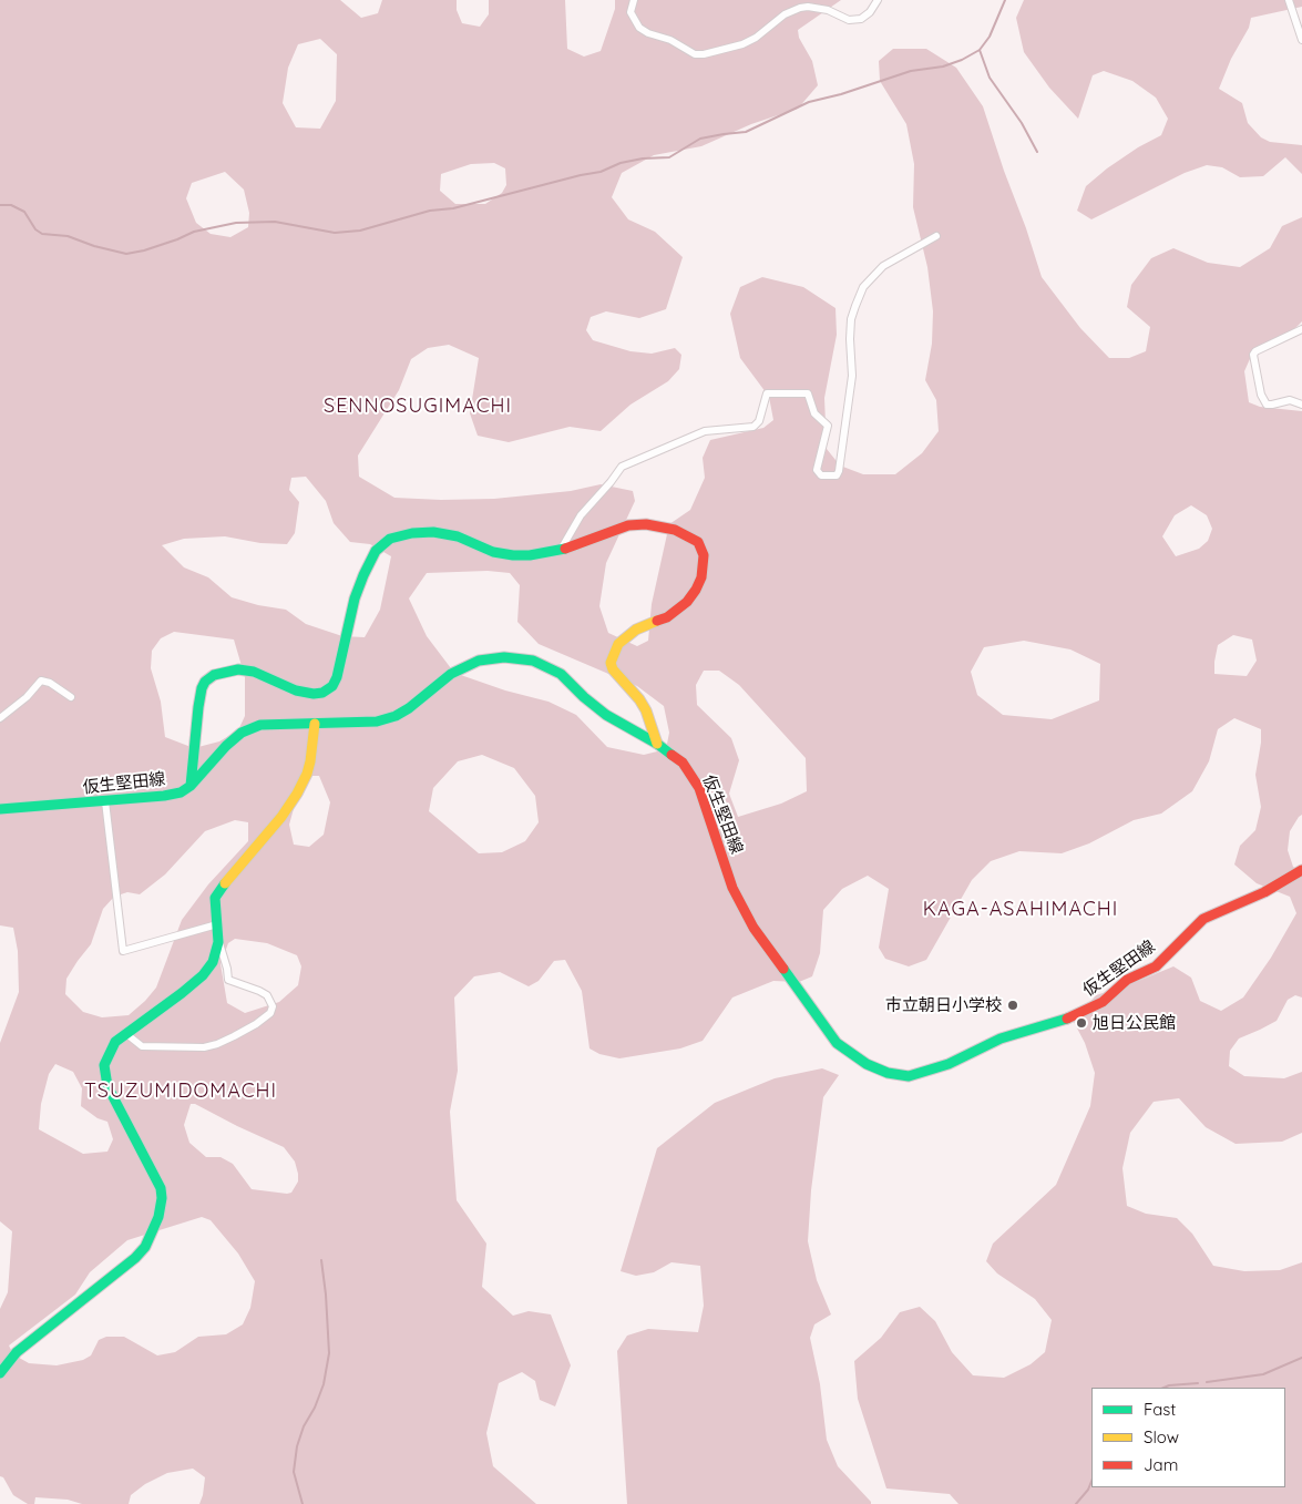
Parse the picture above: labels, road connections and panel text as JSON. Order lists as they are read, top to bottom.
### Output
{
  "streets": {
    "street": ["仮生堅田線"]
  },
  "districts": ["SENNOSUGIMACHI", "KAGA-ASAHIMACHI", "TSUZUMIDOMACHI"],
  "places": ["市立朝日小学校", "旭日公民館"],
  "legend": ["Fast", "Slow", "Jam"]
}
